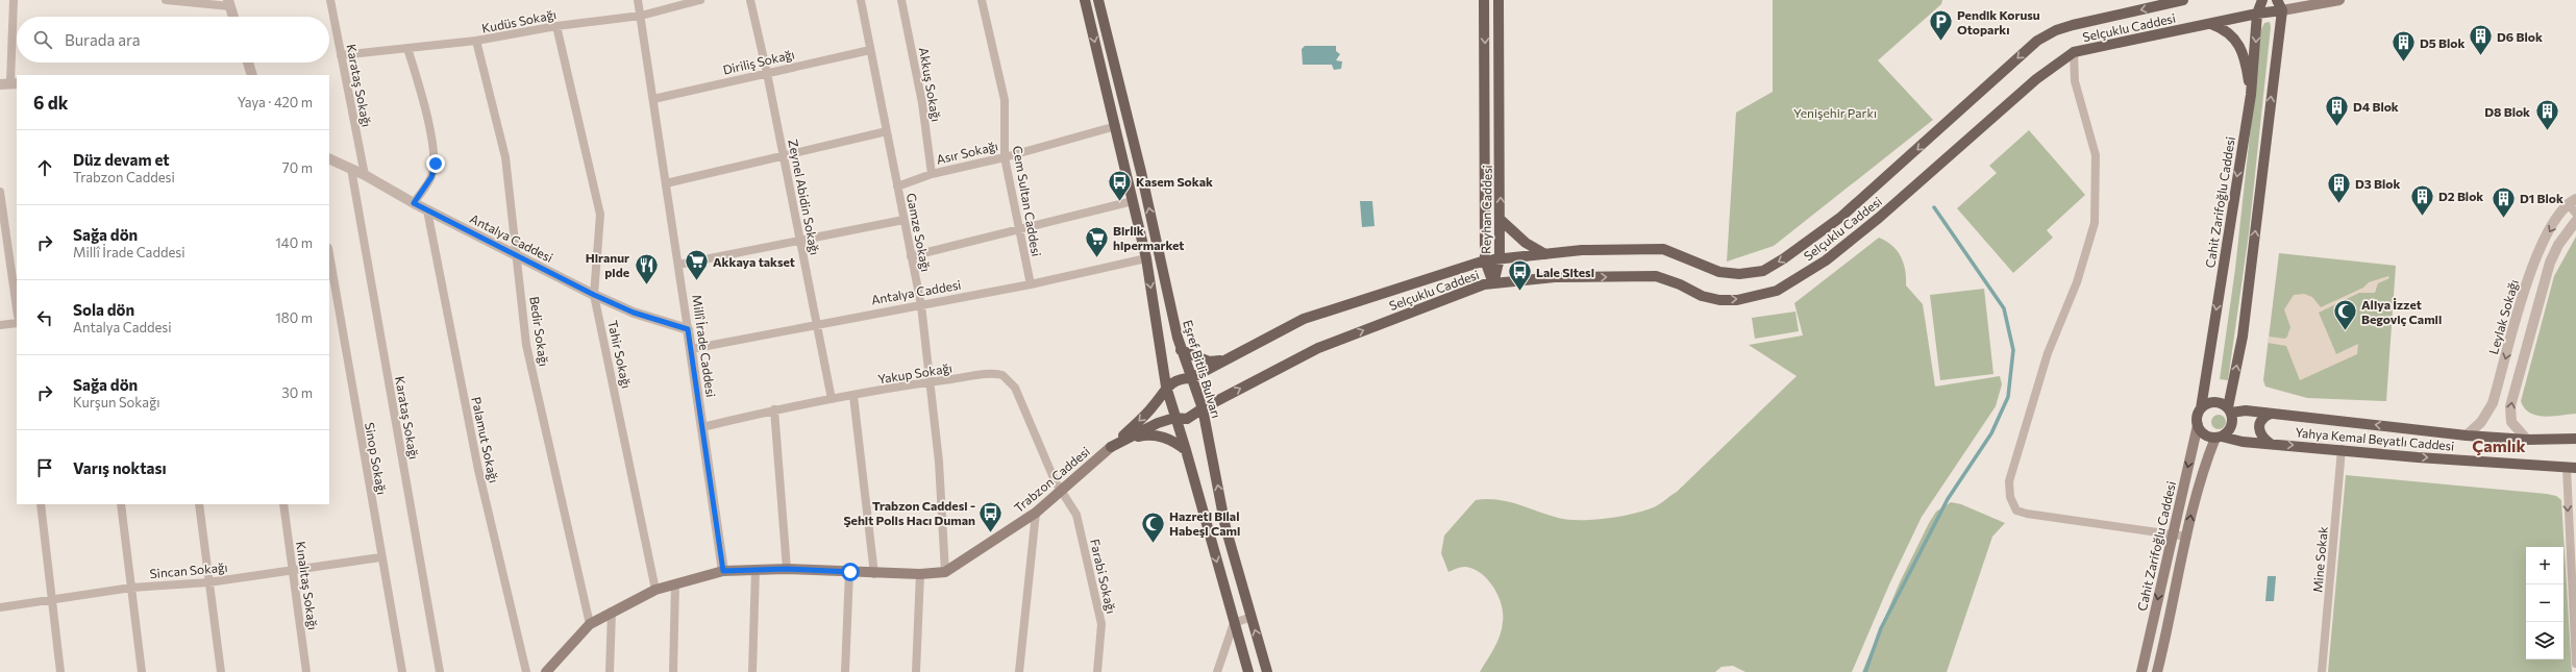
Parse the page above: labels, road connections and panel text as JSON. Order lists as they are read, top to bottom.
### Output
{
  "streets": {
    "main road": [
      "Selçuklu Caddesi",
      "Cahit Zarifoğlu Caddesi",
      "Reyhan Caddesi",
      "Eşref Bitlis Bulvarı",
      "Yahya Kemal Beyatlı Caddesi",
      "Trabzon Caddesi"
    ],
    "street": [
      "Kudüs Sokağı",
      "Diriliş Sokağı",
      "Akkuş Sokağı",
      "Karataş Sokağı",
      "Asır Sokağı",
      "Zeynel Abidin Sokağı",
      "Cem Sultan Caddesi",
      "Gamze Sokağı",
      "Antalya Caddesi",
      "Leylak Sokağı",
      "Bedir Sokağı",
      "Millî İrade Caddesi",
      "Tahir Sokağı",
      "Yakup Sokağı",
      "Palamut Sokağı",
      "Sinop Sokağı",
      "Mine Sokak",
      "Sincan Sokağı",
      "Farabi Sokağı",
      "Kınalıtaş Sokağı"
    ]
  },
  "crossings": [
    ["Kudüs Sokağı", "Karataş Sokağı"],
    ["Kudüs Sokağı", "Bedir Sokağı"],
    ["Kudüs Sokağı", "Millî İrade Caddesi"],
    ["Kudüs Sokağı", "Tahir Sokağı"],
    ["Selçuklu Caddesi", "Cahit Zarifoğlu Caddesi"],
    ["Selçuklu Caddesi", "Reyhan Caddesi"],
    ["Selçuklu Caddesi", "Eşref Bitlis Bulvarı"],
    ["Selçuklu Caddesi", "Trabzon Caddesi"],
    ["Diriliş Sokağı", "Zeynel Abidin Sokağı"],
    ["Diriliş Sokağı", "Gamze Sokağı"],
    ["Diriliş Sokağı", "Millî İrade Caddesi"],
    ["Akkuş Sokağı", "Asır Sokağı"],
    ["Karataş Sokağı", "Antalya Caddesi"],
    ["Asır Sokağı", "Cem Sultan Caddesi"],
    ["Asır Sokağı", "Gamze Sokağı"],
    ["Zeynel Abidin Sokağı", "Antalya Caddesi"],
    ["Zeynel Abidin Sokağı", "Yakup Sokağı"],
    ["Cem Sultan Caddesi", "Antalya Caddesi"],
    ["Cahit Zarifoğlu Caddesi", "Yahya Kemal Beyatlı Caddesi"],
    ["Gamze Sokağı", "Antalya Caddesi"],
    ["Gamze Sokağı", "Yakup Sokağı"],
    ["Gamze Sokağı", "Trabzon Caddesi"],
    ["Antalya Caddesi", "Bedir Sokağı"],
    ["Antalya Caddesi", "Millî İrade Caddesi"],
    ["Antalya Caddesi", "Tahir Sokağı"],
    ["Antalya Caddesi", "Palamut Sokağı"],
    ["Leylak Sokağı", "Yahya Kemal Beyatlı Caddesi"],
    ["Bedir Sokağı", "Trabzon Caddesi"],
    ["Millî İrade Caddesi", "Yakup Sokağı"],
    ["Millî İrade Caddesi", "Trabzon Caddesi"],
    ["Tahir Sokağı", "Trabzon Caddesi"],
    ["Yakup Sokağı", "Trabzon Caddesi"],
    ["Yakup Sokağı", "Farabi Sokağı"],
    ["Yahya Kemal Beyatlı Caddesi", "Mine Sokak"],
    ["Sinop Sokağı", "Sincan Sokağı"],
    ["Trabzon Caddesi", "Farabi Sokağı"],
    ["Sincan Sokağı", "Kınalıtaş Sokağı"]
  ],
  "districts": ["Çamlık"],
  "parks": ["Yenişehir Parkı"],
  "places": {
    "parking": ["Pendik Korusu Otoparkı"],
    "building": [
      "D6 Blok",
      "D5 Blok",
      "D4 Blok",
      "D8 Blok",
      "D3 Blok",
      "D2 Blok",
      "D1 Blok"
    ],
    "bus stop": ["Kasem Sokak", "Lale Sitesi", "Trabzon Caddesi - Şehit Polis Hacı Duman"],
    "supermarket": ["Birlik hipermarket", "Akkaya takset"],
    "restaurant": ["Hiranur pide"],
    "mosque": ["Aliya İzzet Begoviç Camii", "Hazreti Bilal Habeşi Cami"]
  },
  "page": {
    "search": "Burada ara",
    "heading": ["6 dk", "Yaya · 420 m"],
    "list": [
      ["Düz devam et", "Trabzon Caddesi", "70 m"],
      ["Sağa dön", "Millî İrade Caddesi", "140 m"],
      ["Sola dön", "Antalya Caddesi", "180 m"],
      ["Sağa dön", "Kurşun Sokağı", "30 m"],
      "Varış noktası"
    ],
    "map_buttons": ["+", "−"]
  }
}
